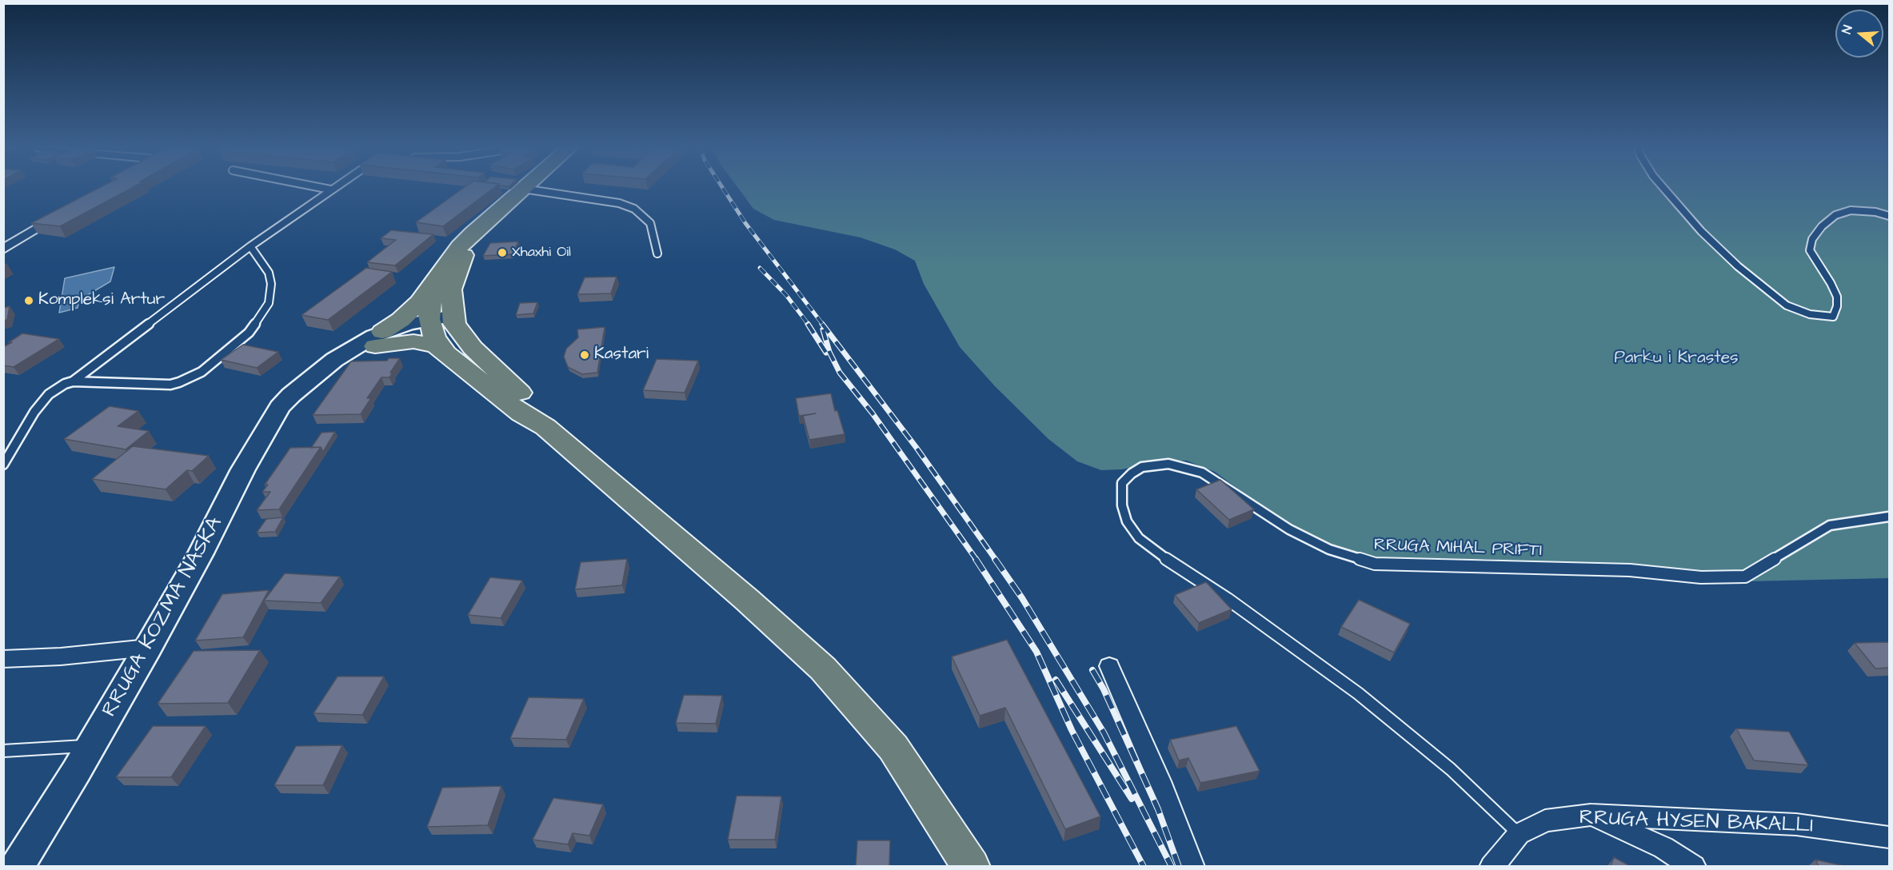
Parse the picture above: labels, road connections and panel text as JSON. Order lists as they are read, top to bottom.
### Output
{
  "streets": {
    "main road": ["RRUGA KOZMA NASKA"],
    "street": ["RRUGA HYSEN BAKALLI"],
    "lane": ["RRUGA MIHAL PRIFTI"]
  },
  "crossings": [
    ["RRUGA MIHAL PRIFTI", "RRUGA HYSEN BAKALLI"]
  ],
  "parks": ["Parku i Krastes"],
  "places": ["Xhaxhi Oil", "Kompleksi Artur", "Kastari"],
  "north": "left"
}
